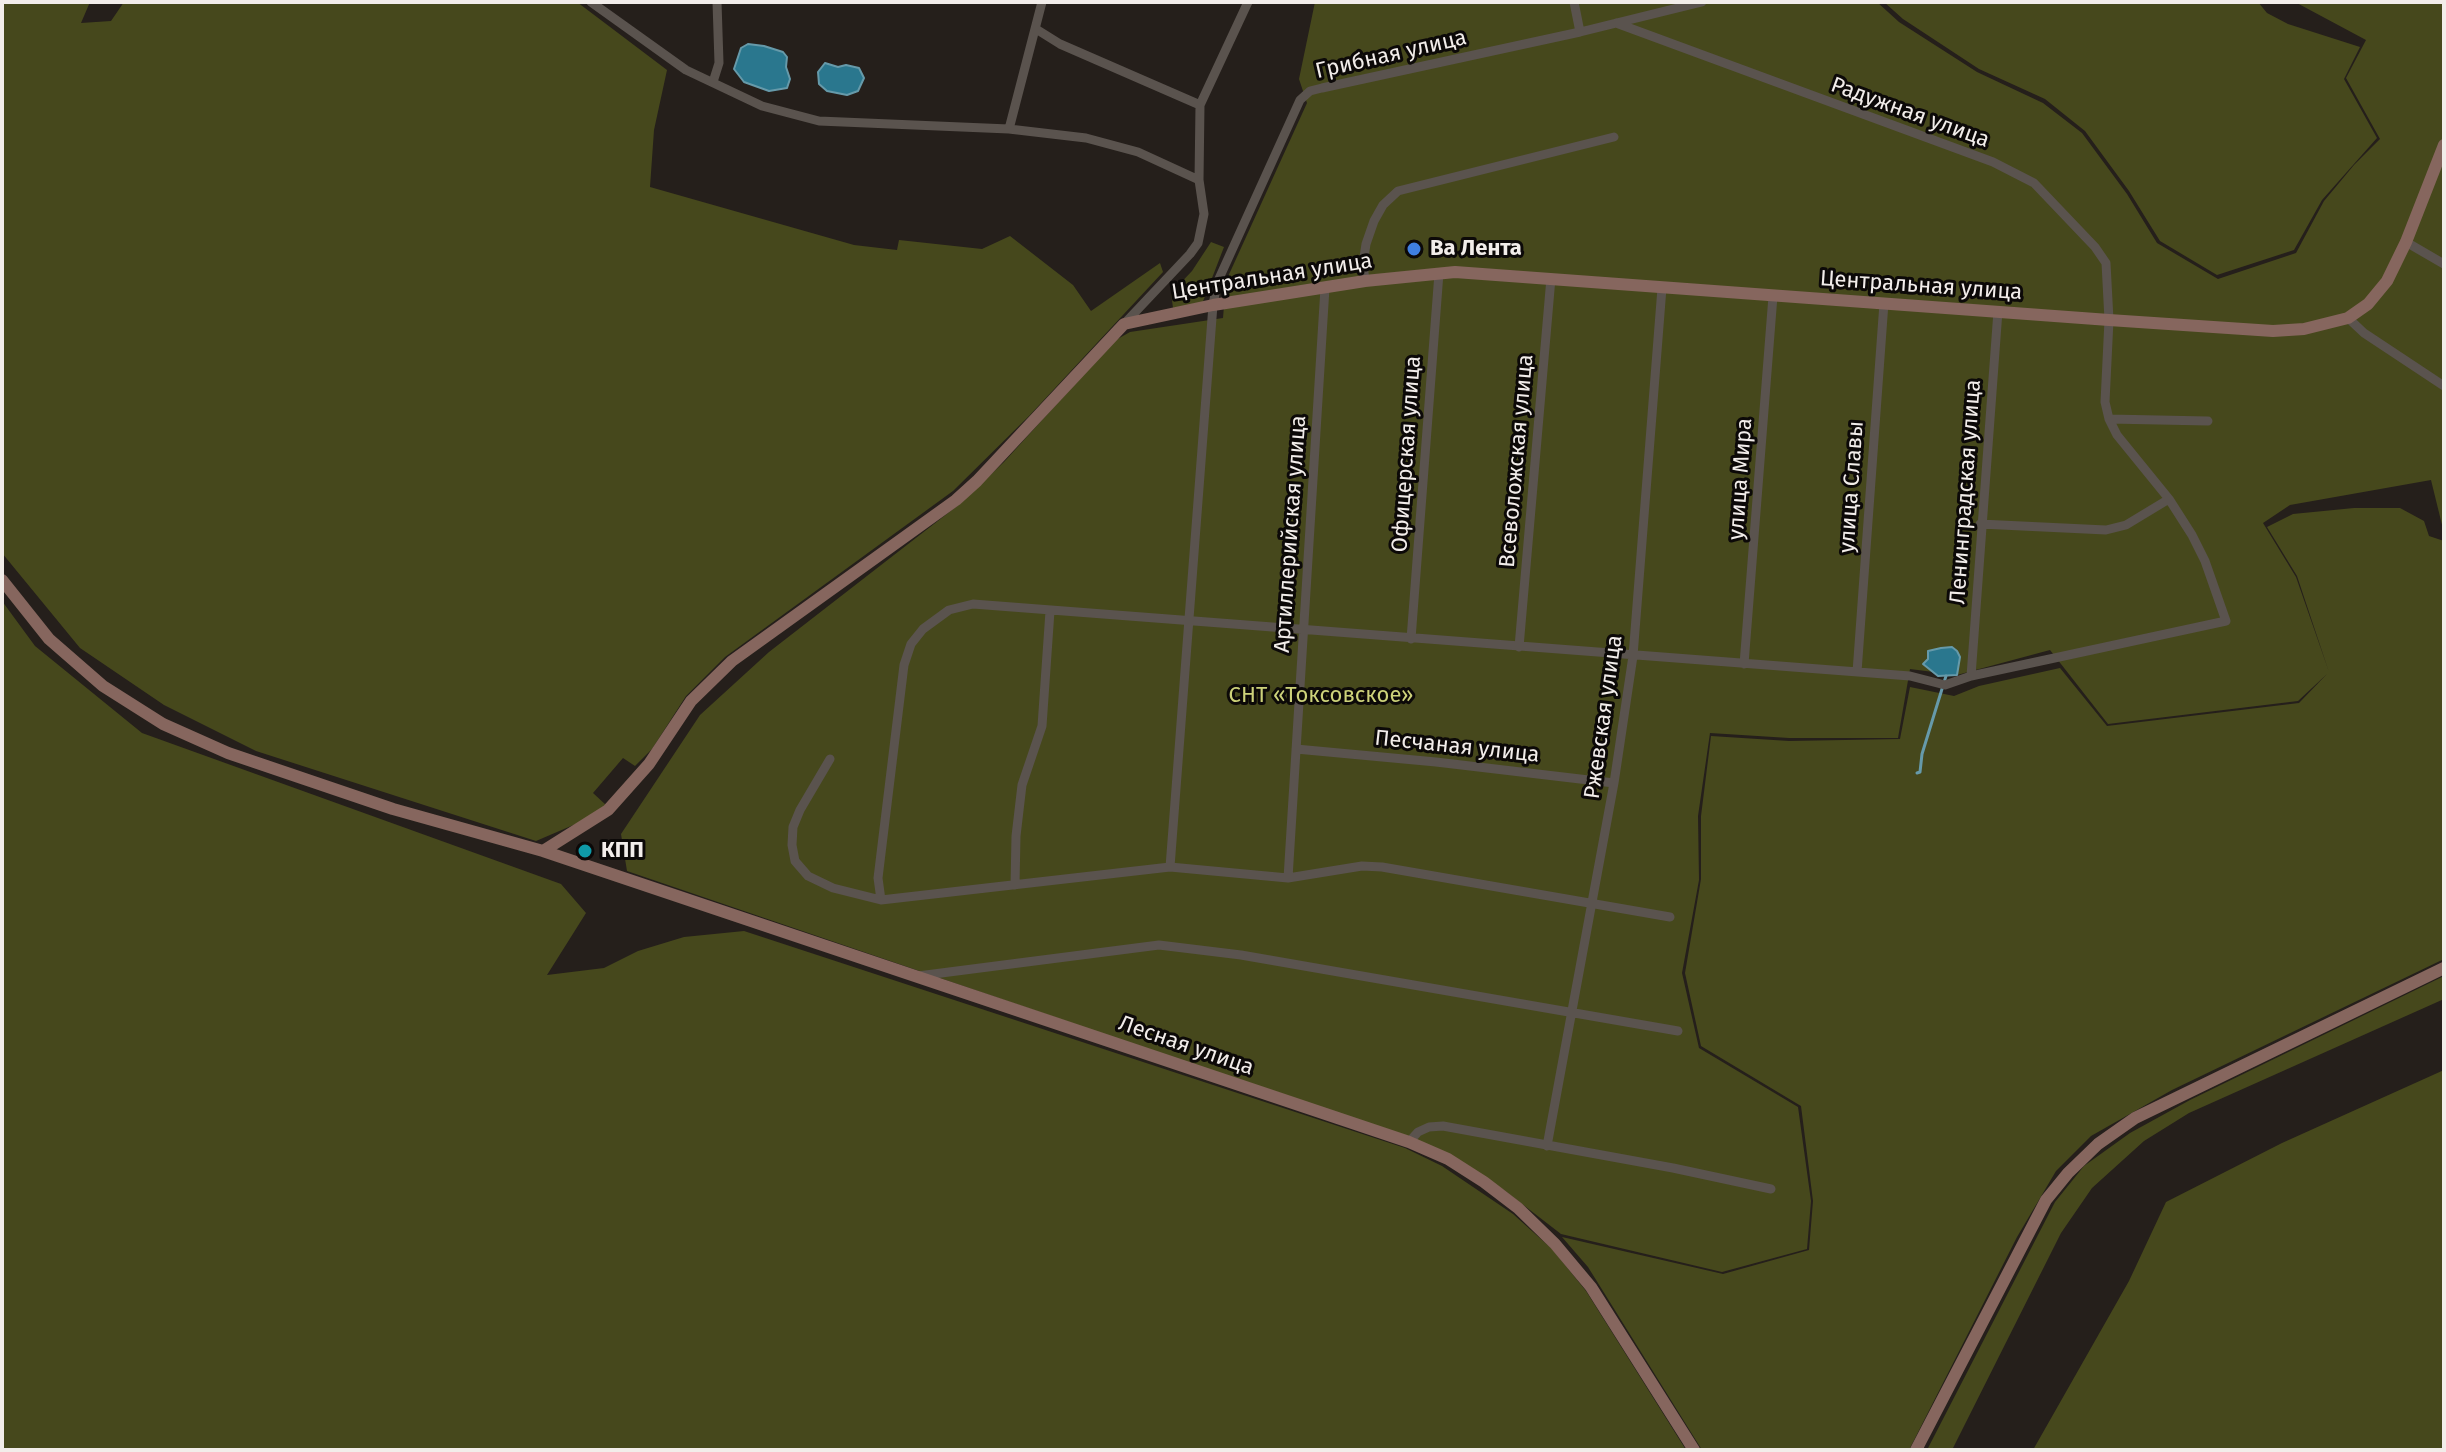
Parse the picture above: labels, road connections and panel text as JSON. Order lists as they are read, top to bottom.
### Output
{
  "streets": {
    "street": [
      "Грибная улица",
      "Радужная улица",
      "Центральная улица",
      "Офицерская улица",
      "Всеволожская улица",
      "улица Мира",
      "улица Славы",
      "Ленинградская улица",
      "Артиллерийская улица",
      "Ржевская улица",
      "Песчаная улица",
      "Лесная улица"
    ]
  },
  "crossings": [
    ["Грибная улица", "Радужная улица"],
    ["Грибная улица", "Центральная улица"],
    ["Радужная улица", "Центральная улица"],
    ["Центральная улица", "Офицерская улица"],
    ["Центральная улица", "Всеволожская улица"],
    ["Центральная улица", "улица Мира"],
    ["Центральная улица", "улица Славы"],
    ["Центральная улица", "Ленинградская улица"],
    ["Центральная улица", "Артиллерийская улица"],
    ["Центральная улица", "Ржевская улица"],
    ["Артиллерийская улица", "Песчаная улица"],
    ["Ржевская улица", "Песчаная улица"]
  ],
  "parks": ["СНТ «Токсовское»"],
  "places": ["Ва Лента", "КПП"]
}
